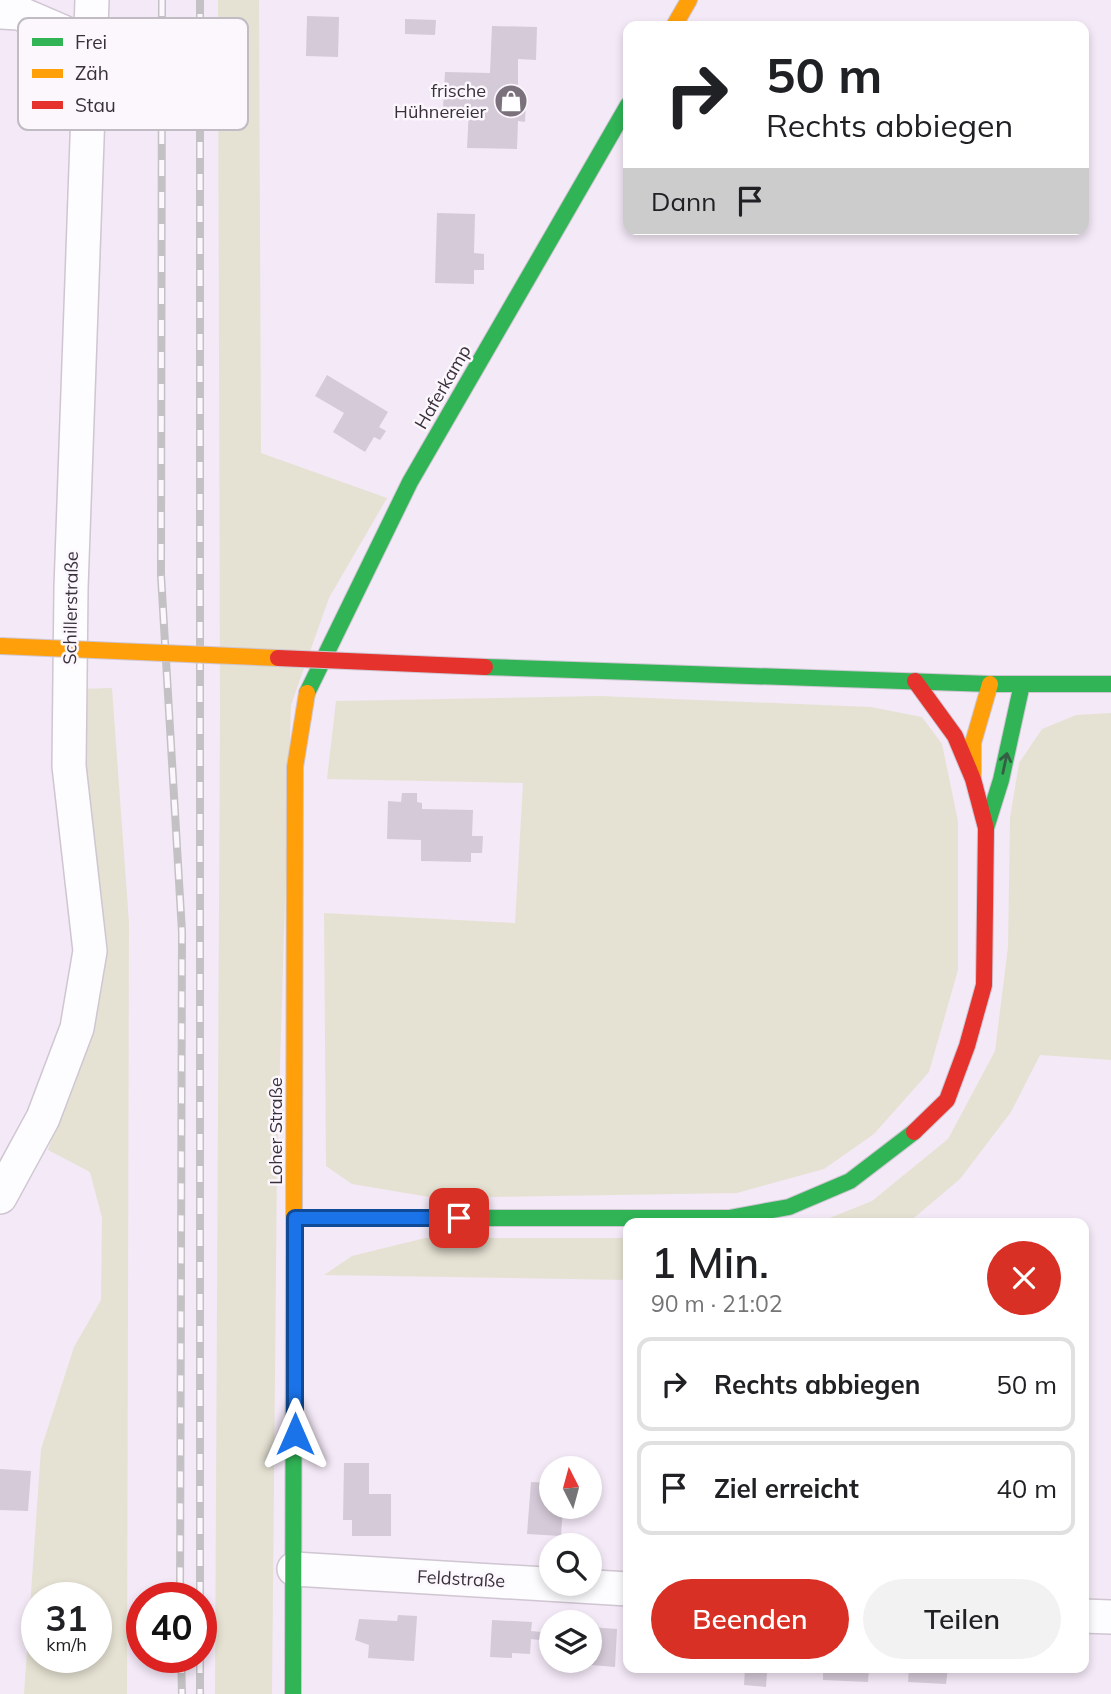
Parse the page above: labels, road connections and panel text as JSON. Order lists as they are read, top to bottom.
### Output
{
  "streets": {
    "street": [
      "Haferkamp",
      "Schillerstraße",
      "Loher Straße",
      "Feldstraße"
    ]
  },
  "crossings": [
    ["Haferkamp", "Loher Straße"],
    ["Loher Straße", "Feldstraße"]
  ],
  "places": {
    "shop": ["frische Hühnereier"]
  },
  "legend": ["Frei", "Zäh", "Stau"],
  "north": "top",
  "page": {
    "turn": ["50 m", "Rechts abbiegen"],
    "then": "Dann",
    "heading": ["1 Min.", "90 m · 21:02"],
    "list": [
      {
        "name": "Rechts abbiegen",
        "value": "50 m"
      },
      {
        "name": "Ziel erreicht",
        "value": "40 m"
      }
    ],
    "buttons": ["Beenden", "Teilen"],
    "speed": "31 km/h",
    "limit": "40"
  }
}
